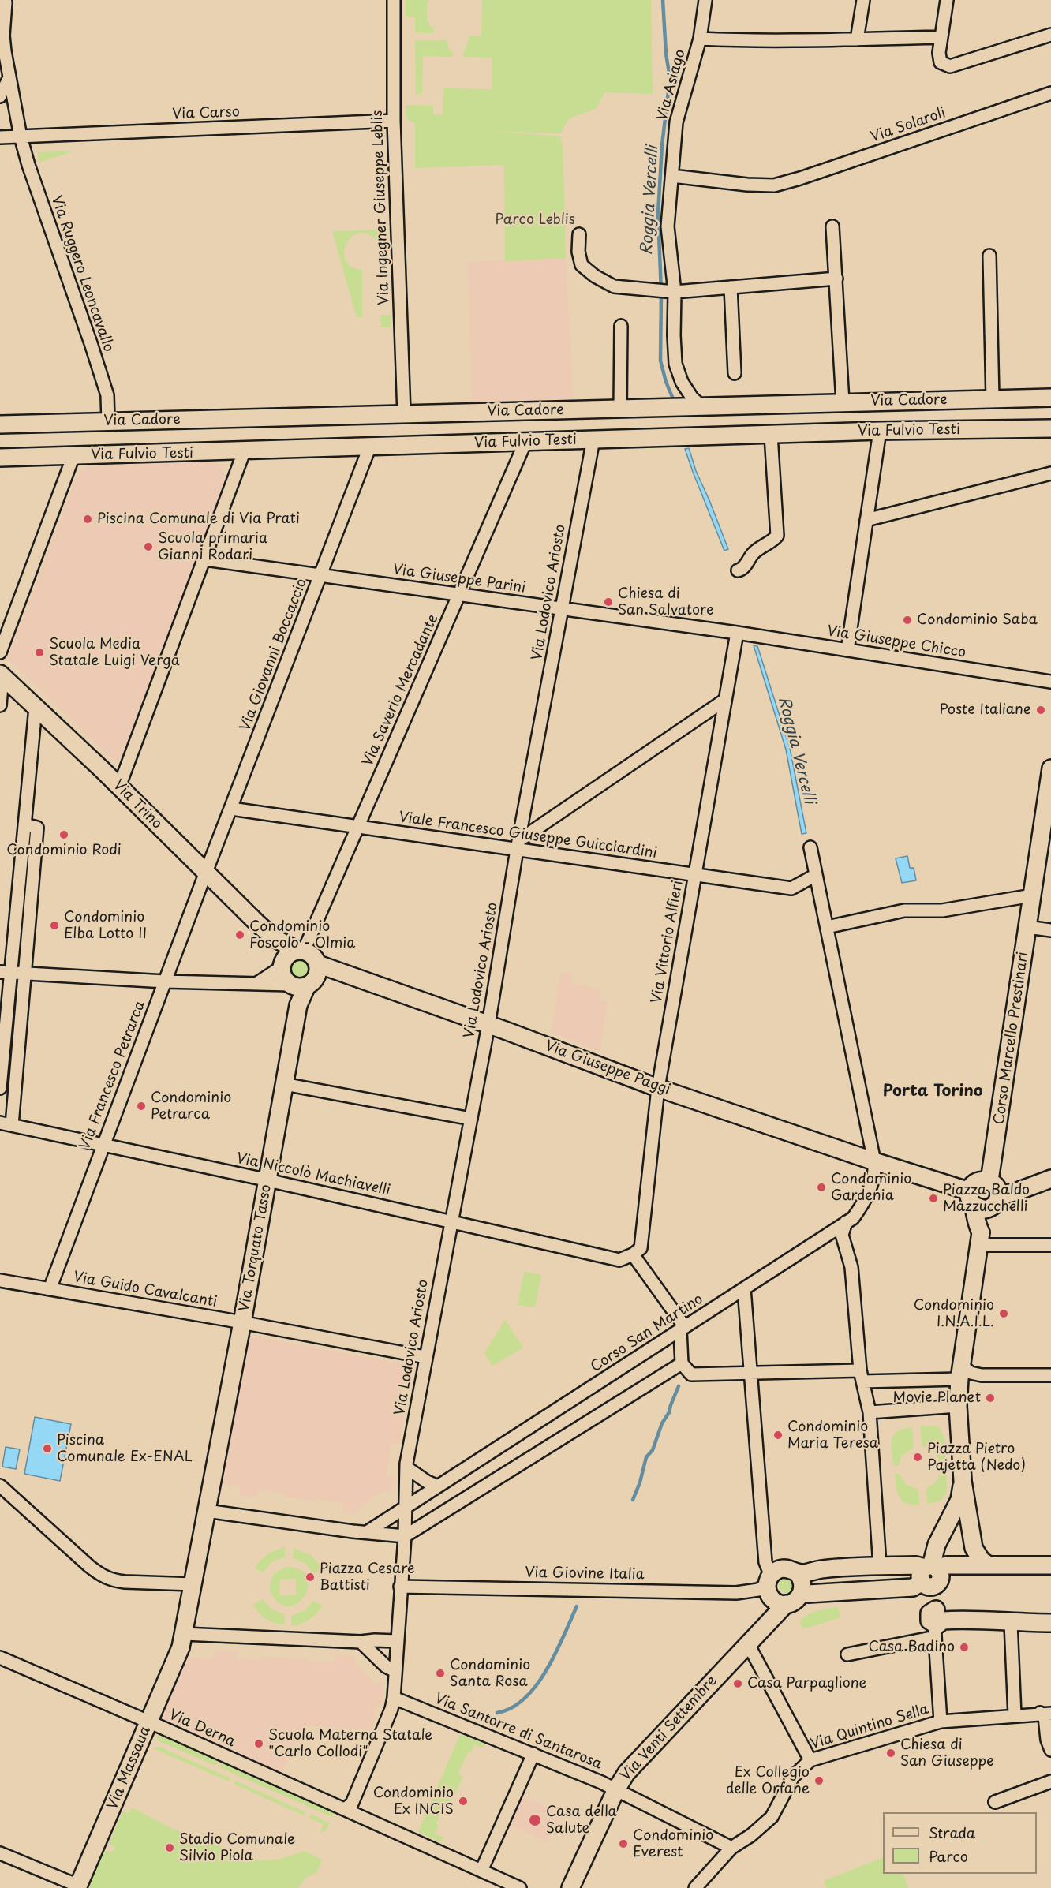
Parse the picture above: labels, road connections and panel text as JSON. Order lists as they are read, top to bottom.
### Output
{
  "streets": {
    "main road": [
      "Via Cadore",
      "Via Fulvio Testi",
      "Via Trino",
      "Corso Marcello Prestinari",
      "Via Giuseppe Paggi",
      "Via Torquato Tasso",
      "Via Venti Settembre",
      "Via Massaua"
    ],
    "street": [
      "Via Asiago",
      "Via Carso",
      "Via Solaroli",
      "Via Ingegner Giuseppe Leblis",
      "Via Ruggero Leoncavallo",
      "Via Giuseppe Parini",
      "Via Lodovico Ariosto",
      "Via Giuseppe Chicco",
      "Via Giovanni Boccaccio",
      "Via Saverio Mercadante",
      "Viale Francesco Giuseppe Guicciardini",
      "Via Vittorio Alfieri",
      "Via Francesco Petrarca",
      "Via Niccolò Machiavelli",
      "Via Guido Cavalcanti",
      "Corso San Martino",
      "Via Giovine Italia",
      "Via Quintino Sella",
      "Via Derna",
      "Via Santorre di Santarosa"
    ]
  },
  "crossings": [
    ["Via Asiago", "Via Solaroli"],
    ["Via Asiago", "Via Cadore"],
    ["Via Carso", "Via Ingegner Giuseppe Leblis"],
    ["Via Carso", "Via Ruggero Leoncavallo"],
    ["Via Ingegner Giuseppe Leblis", "Via Cadore"],
    ["Via Ruggero Leoncavallo", "Via Cadore"],
    ["Via Fulvio Testi", "Via Lodovico Ariosto"],
    ["Via Fulvio Testi", "Via Giovanni Boccaccio"],
    ["Via Fulvio Testi", "Via Saverio Mercadante"],
    ["Via Giuseppe Parini", "Via Lodovico Ariosto"],
    ["Via Giuseppe Parini", "Via Giuseppe Chicco"],
    ["Via Giuseppe Parini", "Via Giovanni Boccaccio"],
    ["Via Giuseppe Parini", "Via Saverio Mercadante"],
    ["Via Giuseppe Parini", "Via Vittorio Alfieri"],
    ["Via Lodovico Ariosto", "Viale Francesco Giuseppe Guicciardini"],
    ["Via Lodovico Ariosto", "Via Giuseppe Paggi"],
    ["Via Lodovico Ariosto", "Via Niccolò Machiavelli"],
    ["Via Lodovico Ariosto", "Via Guido Cavalcanti"],
    ["Via Lodovico Ariosto", "Corso San Martino"],
    ["Via Giuseppe Chicco", "Via Vittorio Alfieri"],
    ["Via Giovanni Boccaccio", "Via Trino"],
    ["Via Giovanni Boccaccio", "Viale Francesco Giuseppe Guicciardini"],
    ["Via Giovanni Boccaccio", "Via Francesco Petrarca"],
    ["Via Saverio Mercadante", "Via Trino"],
    ["Via Saverio Mercadante", "Viale Francesco Giuseppe Guicciardini"],
    ["Via Trino", "Via Giuseppe Paggi"],
    ["Via Trino", "Via Francesco Petrarca"],
    ["Via Trino", "Via Torquato Tasso"],
    ["Viale Francesco Giuseppe Guicciardini", "Via Vittorio Alfieri"],
    ["Via Vittorio Alfieri", "Via Giuseppe Paggi"],
    ["Via Vittorio Alfieri", "Via Niccolò Machiavelli"],
    ["Via Giuseppe Paggi", "Via Torquato Tasso"],
    ["Via Giuseppe Paggi", "Corso San Martino"],
    ["Via Francesco Petrarca", "Via Niccolò Machiavelli"],
    ["Via Francesco Petrarca", "Via Guido Cavalcanti"],
    ["Via Niccolò Machiavelli", "Via Torquato Tasso"],
    ["Via Torquato Tasso", "Via Guido Cavalcanti"],
    ["Via Giovine Italia", "Via Venti Settembre"],
    ["Via Quintino Sella", "Via Santorre di Santarosa"],
    ["Via Derna", "Via Massaua"],
    ["Via Venti Settembre", "Via Santorre di Santarosa"]
  ],
  "districts": ["Porta Torino"],
  "water": ["Roggia Vercelli"],
  "parks": ["Parco Leblis"],
  "places": [
    "Piscina Comunale di Via Prati",
    "Scuola primaria Gianni Rodari",
    "Chiesa di San Salvatore",
    "Condominio Saba",
    "Scuola Media Statale Luigi Verga",
    "Poste Italiane",
    "Condominio Rodi",
    "Condominio Elba Lotto II",
    "Condominio Foscolo - Olmia",
    "Condominio Petrarca",
    "Condominio Gardenia",
    "Piazza Baldo Mazzucchelli",
    "Condominio I.N.A.I.L.",
    "Movie Planet",
    "Condominio Maria Teresa",
    "Piscina Comunale Ex-ENAL",
    "Piazza Pietro Pajetta (Nedo)",
    "Piazza Cesare Battisti",
    "Casa Badino",
    "Condominio Santa Rosa",
    "Casa Parpaglione",
    "Scuola Materna Statale \"Carlo Collodi\"",
    "Chiesa di San Giuseppe",
    "Ex Collegio delle Orfane",
    "Condominio Ex INCIS",
    "Casa della Salute",
    "Condominio Everest",
    "Stadio Comunale Silvio Piola"
  ],
  "legend": ["Strada", "Parco"]
}
